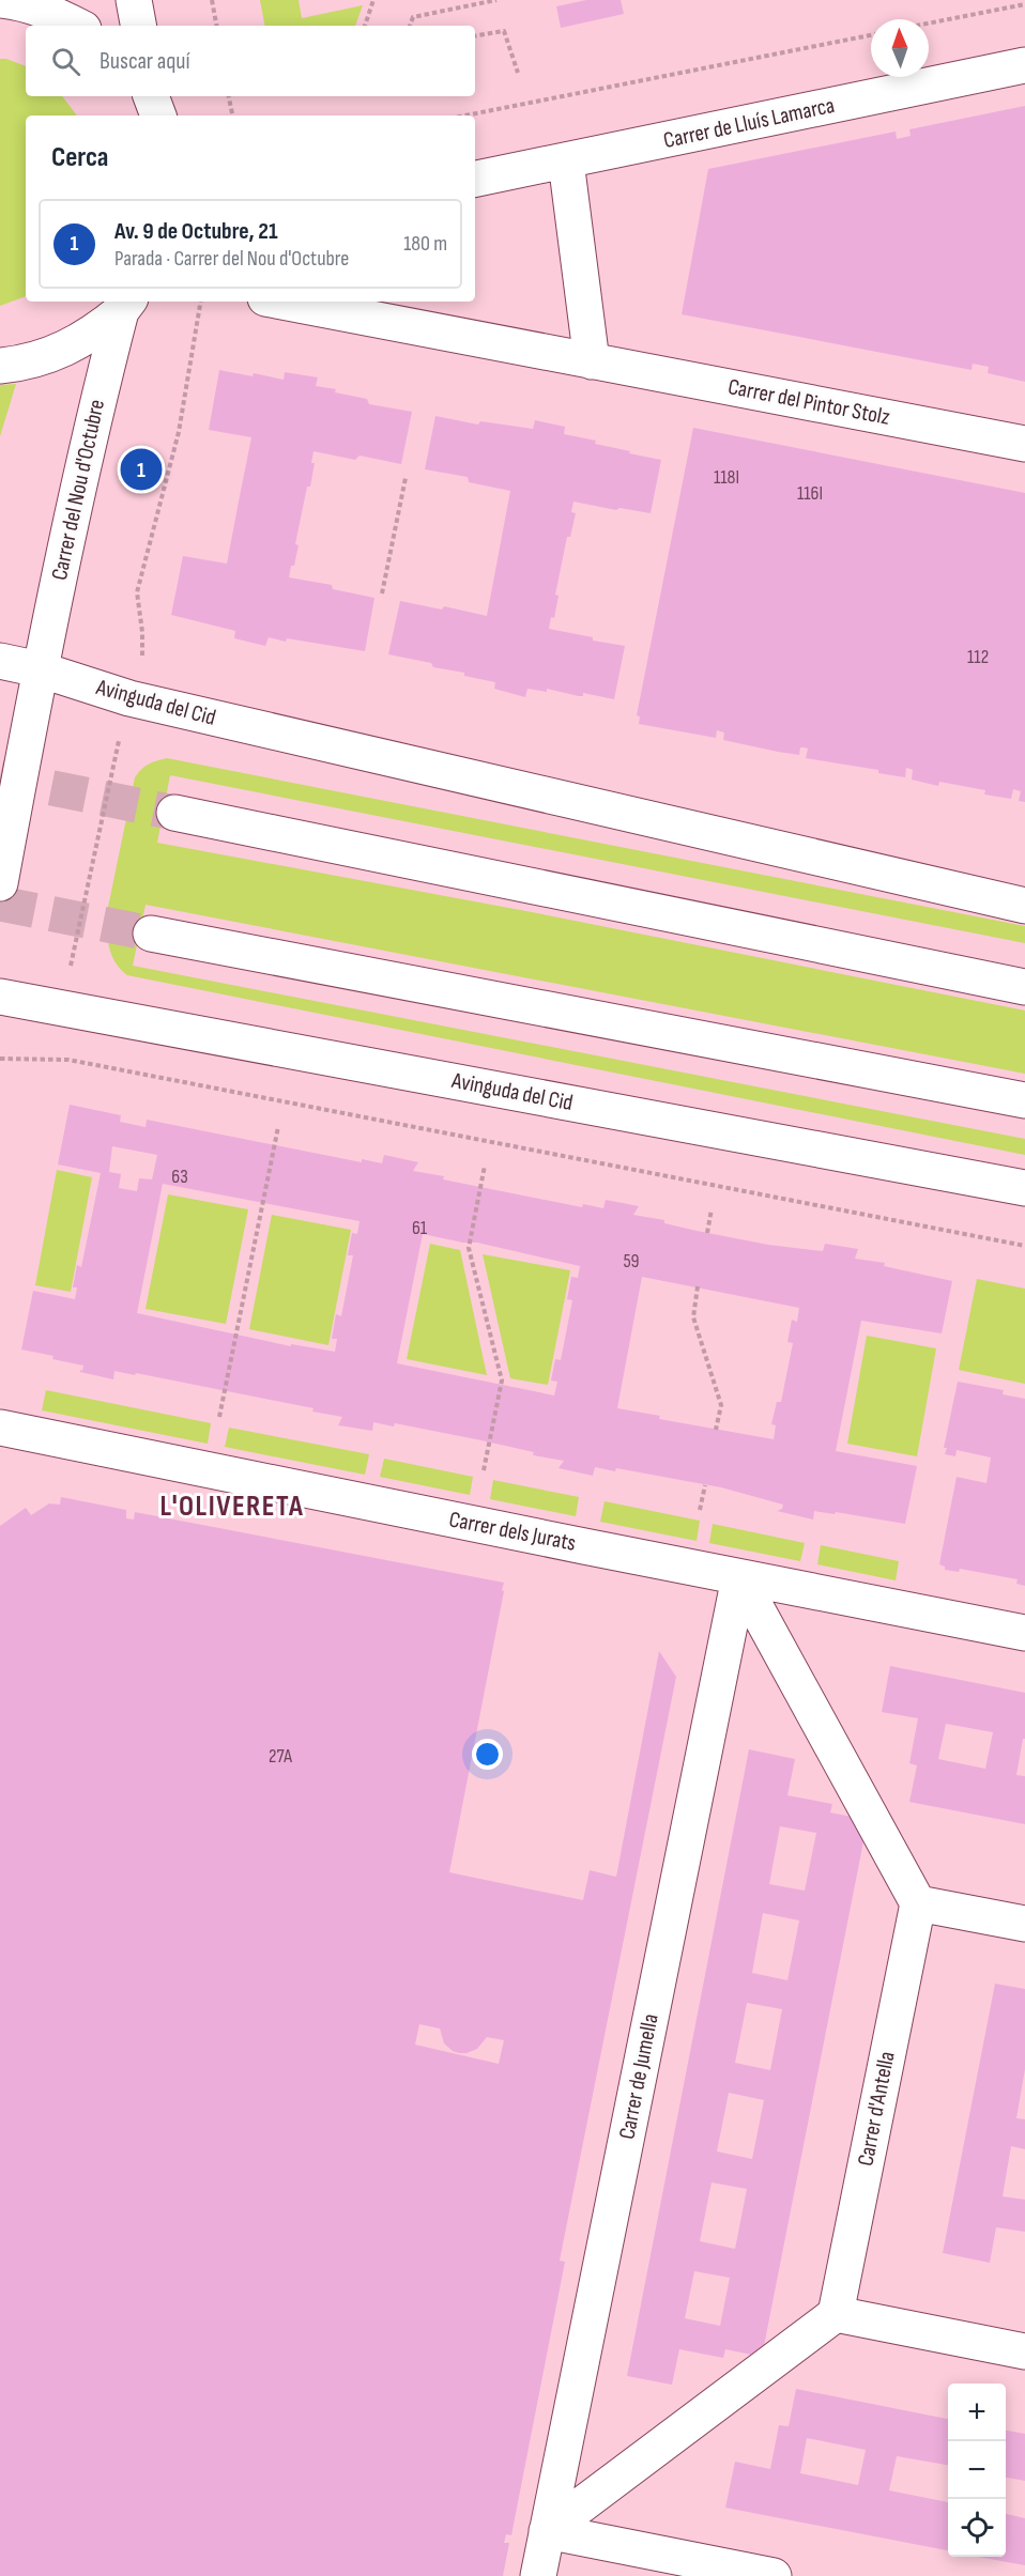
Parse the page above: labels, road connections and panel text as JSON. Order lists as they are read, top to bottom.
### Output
{
  "streets": {
    "street": [
      "Carrer de Lluís Lamarca",
      "Carrer del Pintor Stolz",
      "Carrer del Nou d'Octubre",
      "Avinguda del Cid",
      "Carrer dels Jurats",
      "Carrer de Jumella",
      "Carrer d'Antella"
    ]
  },
  "crossings": [
    ["Carrer del Nou d'Octubre", "Avinguda del Cid"],
    ["Carrer dels Jurats", "Carrer de Jumella"]
  ],
  "districts": ["L'OLIVERETA"],
  "house_numbers": [
    "118I",
    "116I",
    "112",
    "63",
    "61",
    "59",
    "27A"
  ],
  "north": "top",
  "page": {
    "search": "Buscar aquí",
    "heading": "Cerca",
    "list": [
      {
        "mark": "1",
        "name": "Av. 9 de Octubre, 21",
        "note": "Parada · Carrer del Nou d'Octubre",
        "value": "180 m"
      }
    ],
    "pins": "1",
    "map_buttons": ["+", "−"]
  }
}
